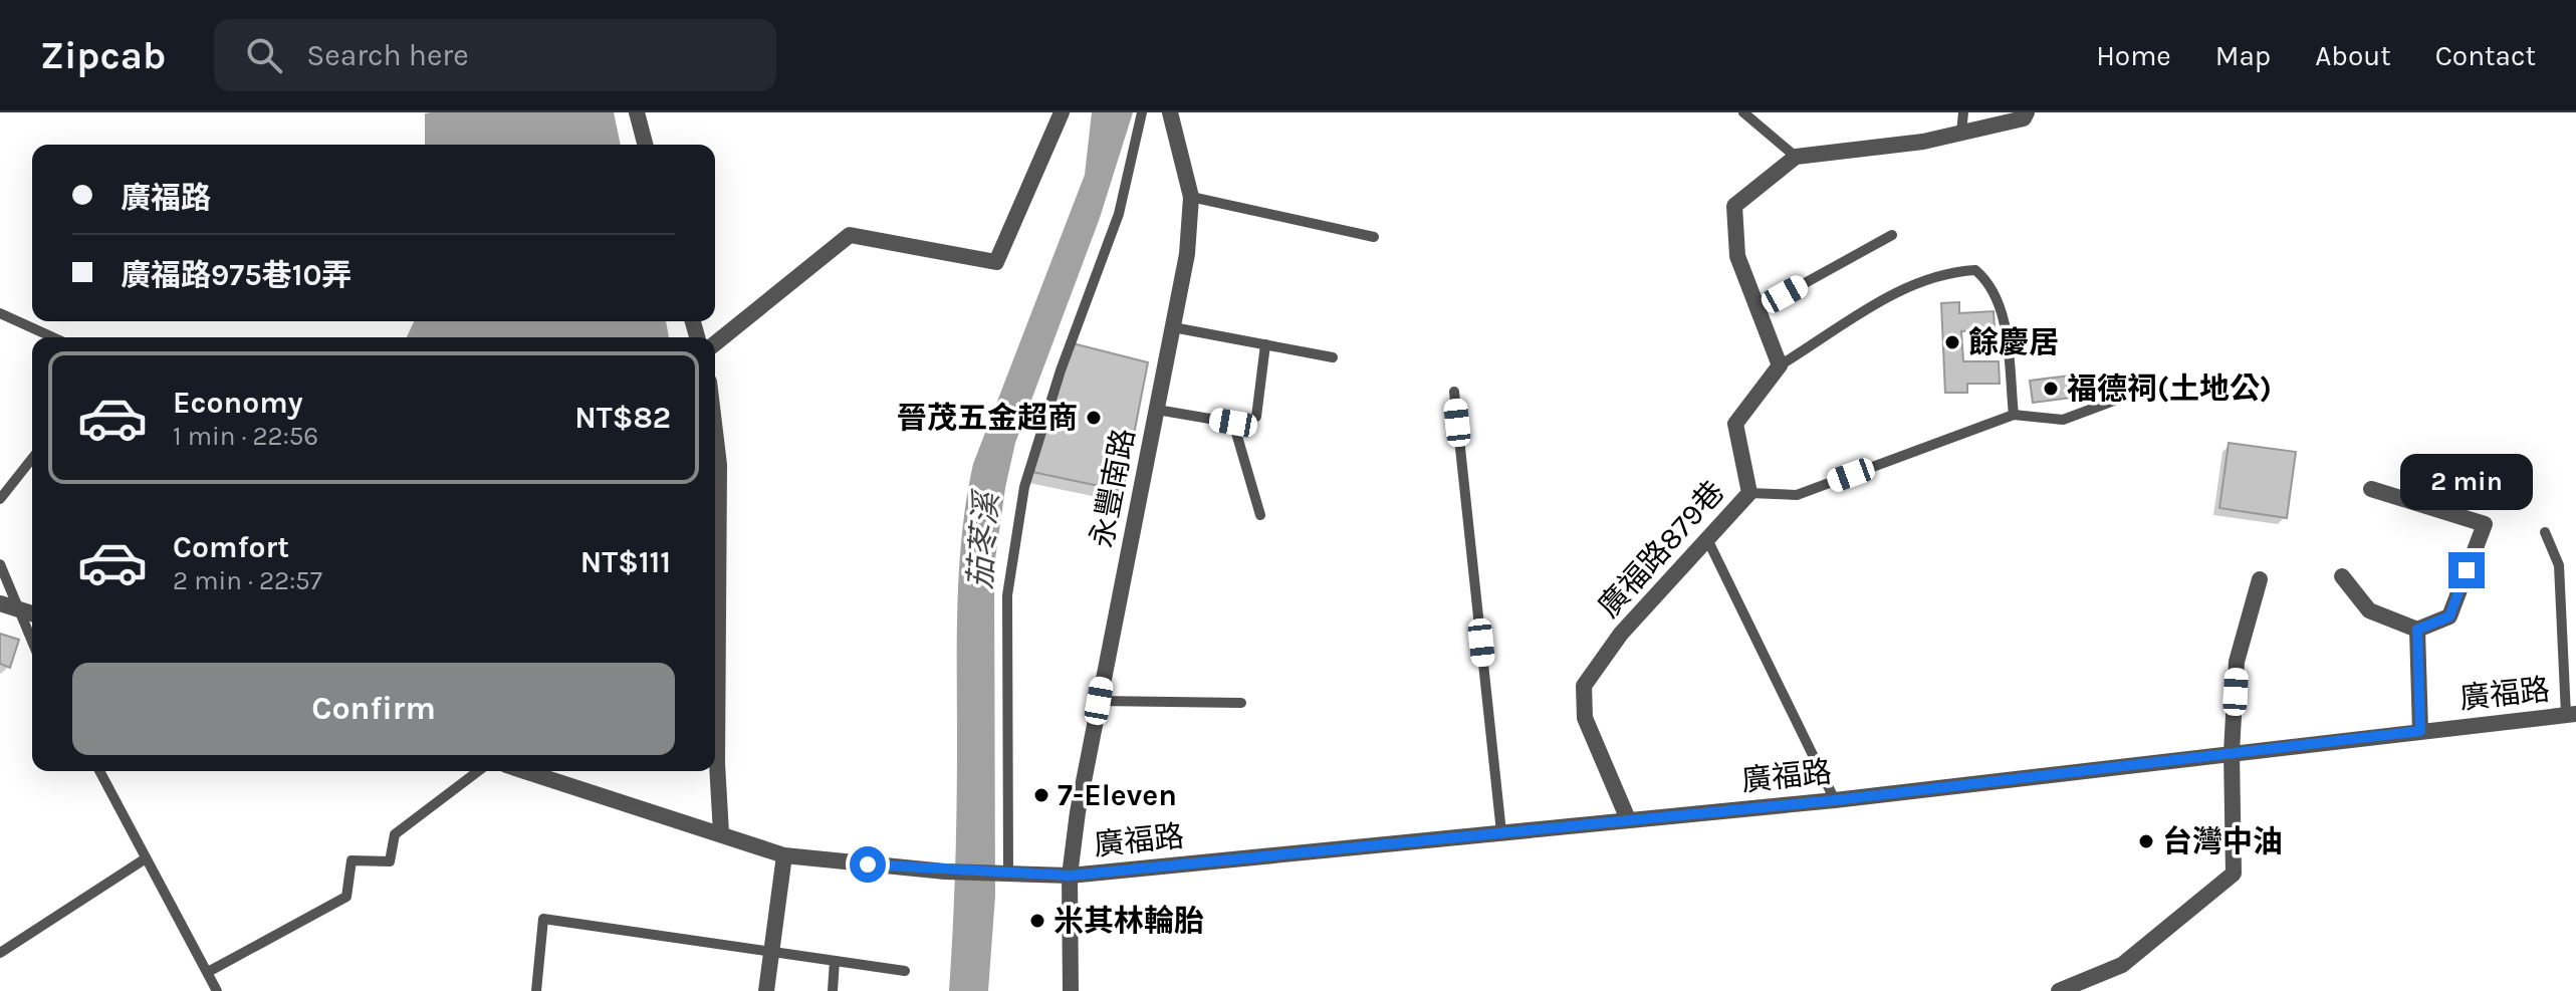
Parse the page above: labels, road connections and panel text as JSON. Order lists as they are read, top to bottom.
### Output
{
  "streets": {
    "street": ["永豐南路", "廣福路879巷", "廣福路"]
  },
  "crossings": [
    ["永豐南路", "廣福路"],
    ["廣福路879巷", "廣福路"]
  ],
  "water": ["茄苳溪"],
  "places": [
    "餘慶居",
    "福德祠(土地公)",
    "晉茂五金超商",
    "7-Eleven",
    "台灣中油",
    "米其林輪胎"
  ],
  "page": {
    "header": "Zipcab",
    "search": "Search here",
    "nav": [
      "Home",
      "Map",
      "About",
      "Contact"
    ],
    "banner": ["廣福路", "廣福路975巷10弄"],
    "list": [
      {
        "name": "Economy",
        "note": "1 min · 22:56",
        "value": "NT$82"
      },
      {
        "name": "Comfort",
        "note": "2 min · 22:57",
        "value": "NT$111"
      }
    ],
    "bubble": "2 min",
    "buttons": "Confirm"
  }
}
